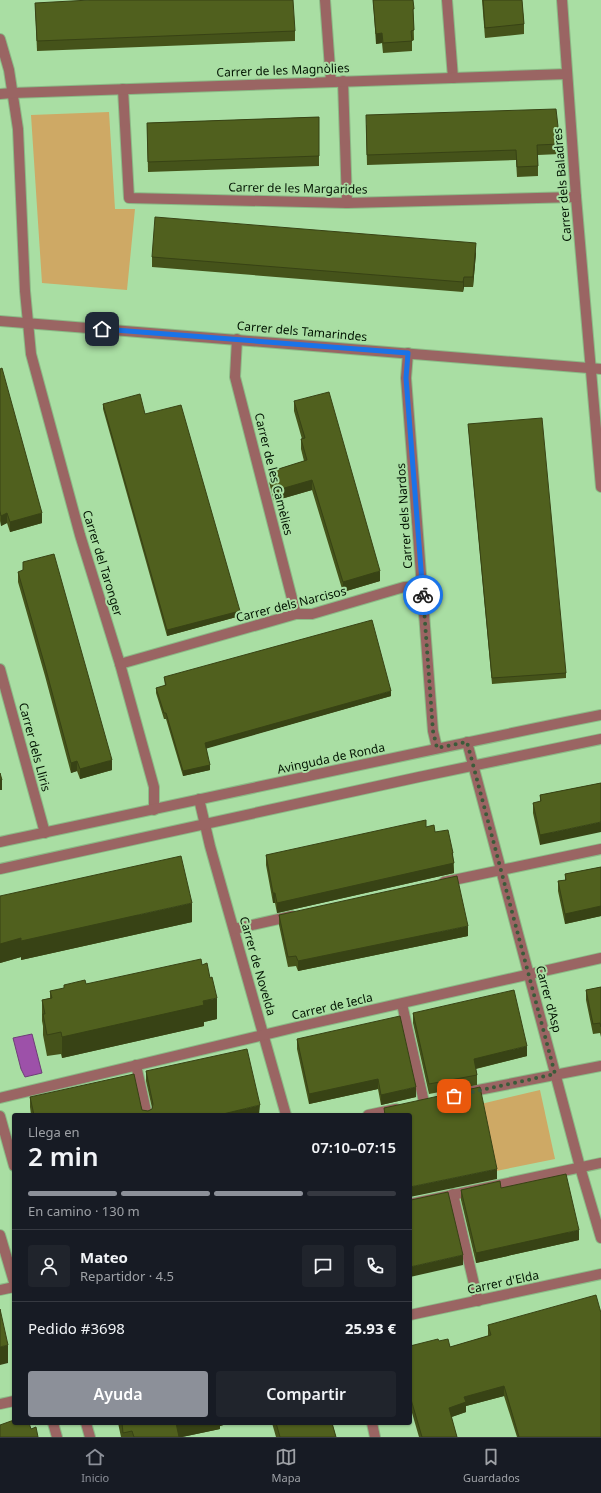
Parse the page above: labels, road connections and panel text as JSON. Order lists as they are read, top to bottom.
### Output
{
  "streets": {
    "street": [
      "Carrer de les Magnòlies",
      "Carrer dels Baladres",
      "Carrer de les Margarides",
      "Carrer dels Tamarindes",
      "Carrer de les Camèlies",
      "Carrer dels Nardos",
      "Carrer del Taronger",
      "Carrer dels Narcisos",
      "Carrer dels Lliris",
      "Avinguda de Ronda",
      "Carrer de Novelda",
      "Carrer d'Asp",
      "Carrer de Iecla",
      "Carrer d'Elda"
    ]
  },
  "crossings": [
    ["Carrer de les Magnòlies", "Carrer dels Baladres"],
    ["Carrer de les Magnòlies", "Carrer de les Margarides"],
    ["Carrer de les Magnòlies", "Carrer del Taronger"],
    ["Carrer dels Baladres", "Carrer de les Margarides"],
    ["Carrer dels Baladres", "Carrer dels Tamarindes"],
    ["Carrer dels Tamarindes", "Carrer de les Camèlies"],
    ["Carrer dels Tamarindes", "Carrer dels Nardos"],
    ["Carrer dels Tamarindes", "Carrer del Taronger"],
    ["Carrer de les Camèlies", "Carrer dels Narcisos"],
    ["Carrer dels Nardos", "Carrer dels Narcisos"],
    ["Carrer dels Nardos", "Avinguda de Ronda"],
    ["Carrer del Taronger", "Carrer dels Narcisos"],
    ["Carrer del Taronger", "Avinguda de Ronda"],
    ["Carrer dels Lliris", "Avinguda de Ronda"],
    ["Carrer de Novelda", "Carrer de Iecla"],
    ["Carrer d'Asp", "Carrer de Iecla"]
  ],
  "page": {
    "heading": ["2 min", "Llega en", "07:10–07:15"],
    "panel": [
      "Mateo",
      "Repartidor · 4.5",
      "Pedido #3698",
      "25.93 €"
    ],
    "bar": "En camino · 130 m",
    "buttons": ["Ayuda", "Compartir"],
    "tabs": ["Inicio", "Mapa", "Guardados"]
  }
}
